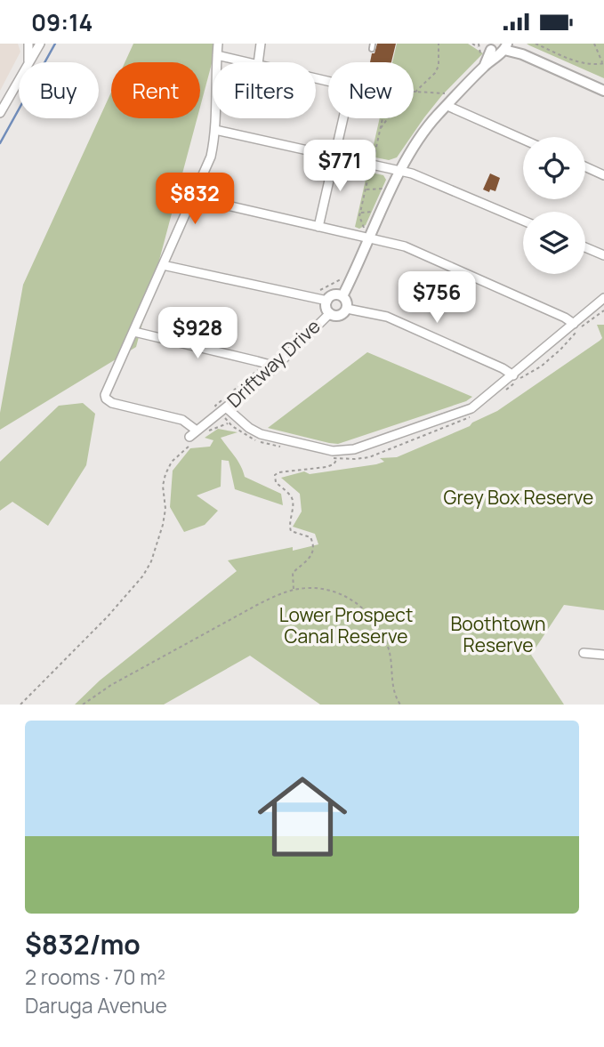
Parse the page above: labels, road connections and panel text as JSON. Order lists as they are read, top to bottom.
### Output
{
  "streets": {
    "street": ["Driftway Drive"]
  },
  "parks": ["Grey Box Reserve", "Lower Prospect Canal Reserve", "Boothtown Reserve"],
  "page": {
    "status": "09:14",
    "chip": [
      "Buy",
      "Rent",
      "Filters",
      "New"
    ],
    "price": [
      "$771",
      "$832",
      "$756",
      "$928"
    ],
    "list": [
      {
        "name": "$832/mo",
        "note": "2 rooms · 70 m² · Daruga Avenue"
      }
    ]
  }
}
